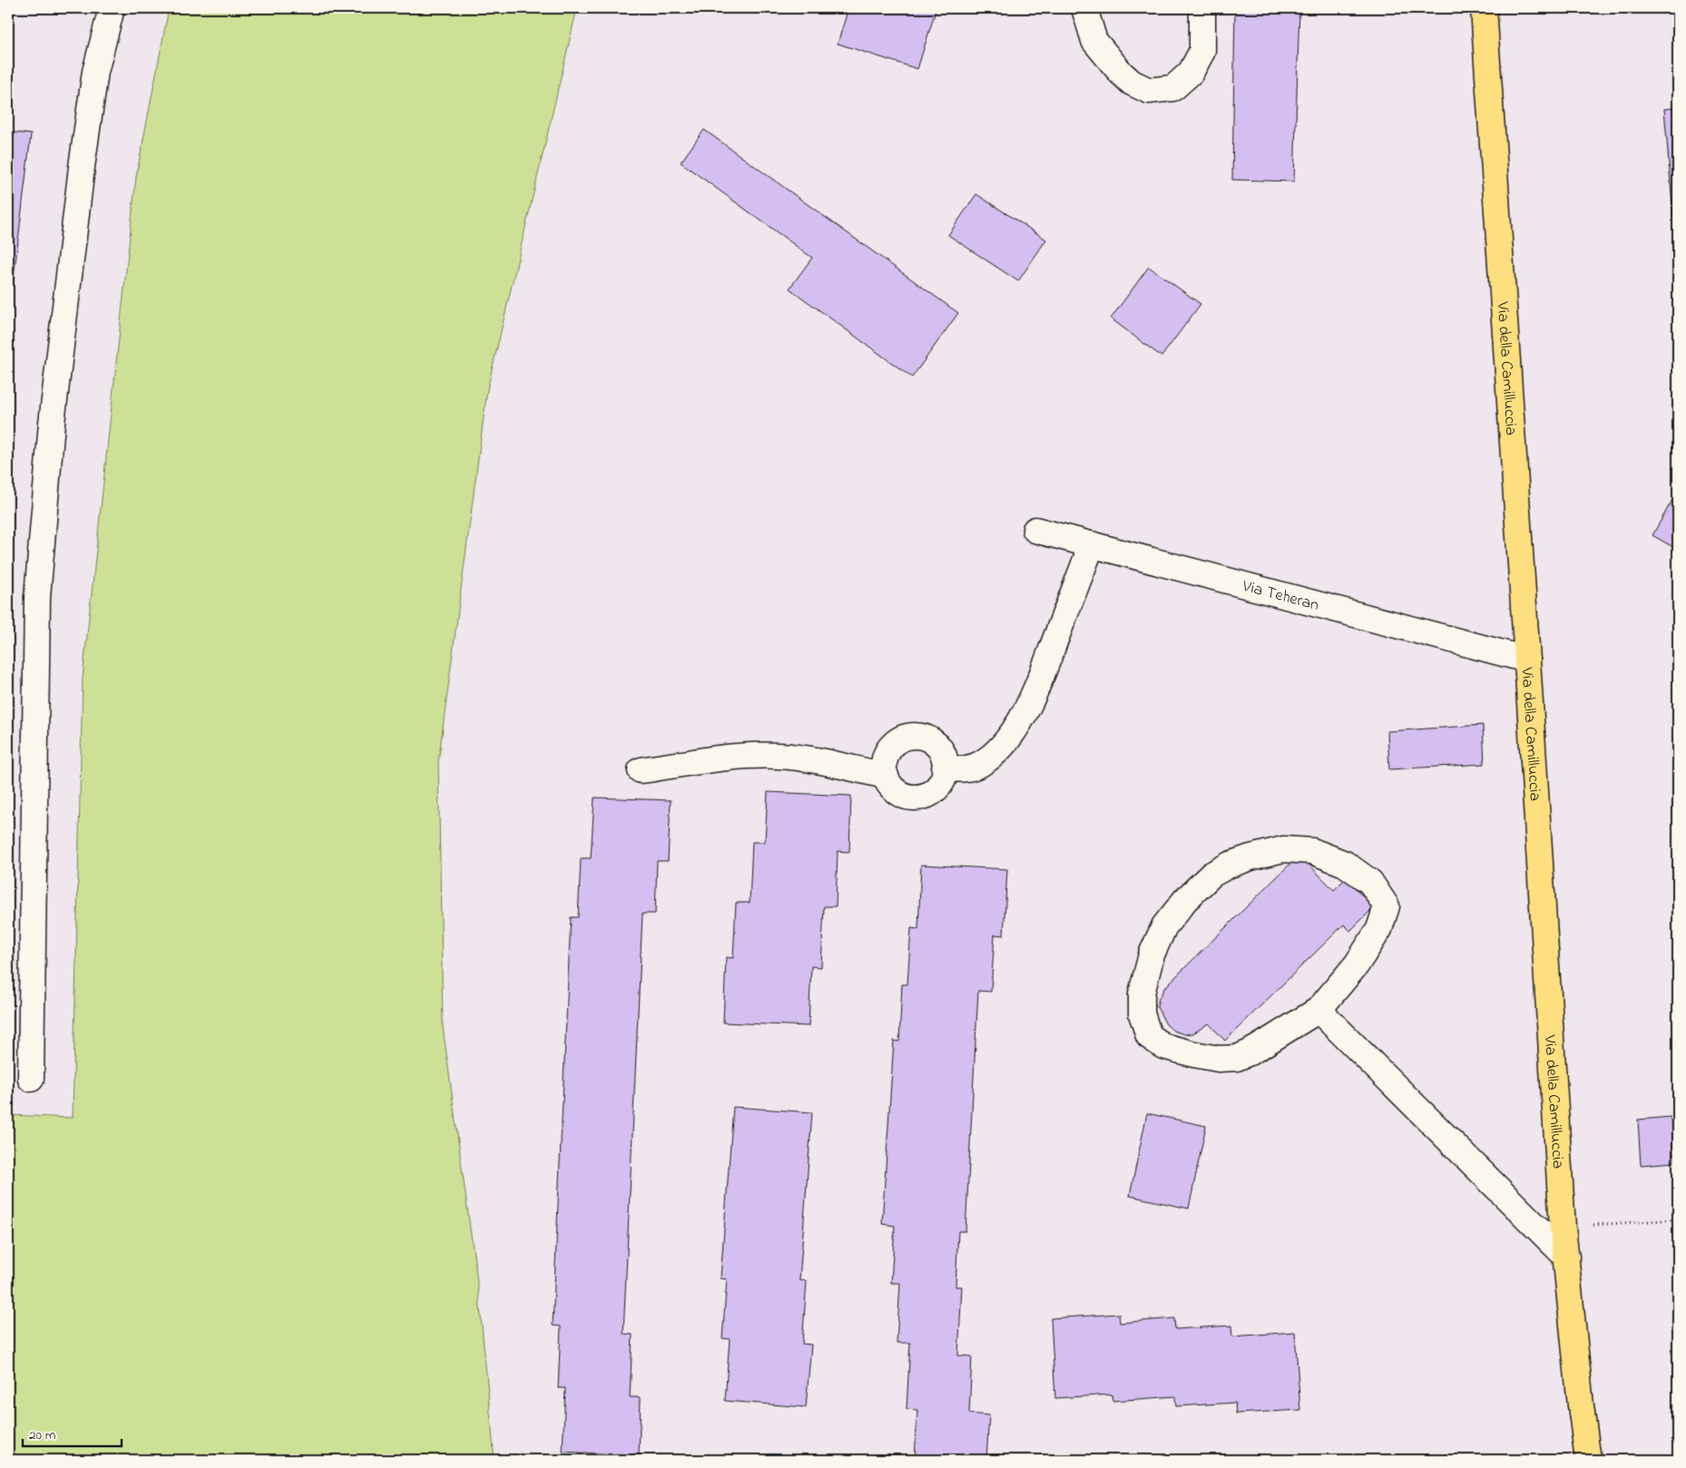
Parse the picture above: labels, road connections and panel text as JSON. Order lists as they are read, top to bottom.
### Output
{
  "streets": {
    "main road": ["Via della Camilluccia"],
    "street": ["Via Teheran"]
  },
  "crossings": [
    ["Via della Camilluccia", "Via Teheran"]
  ],
  "scale_bar": "20 m"
}
